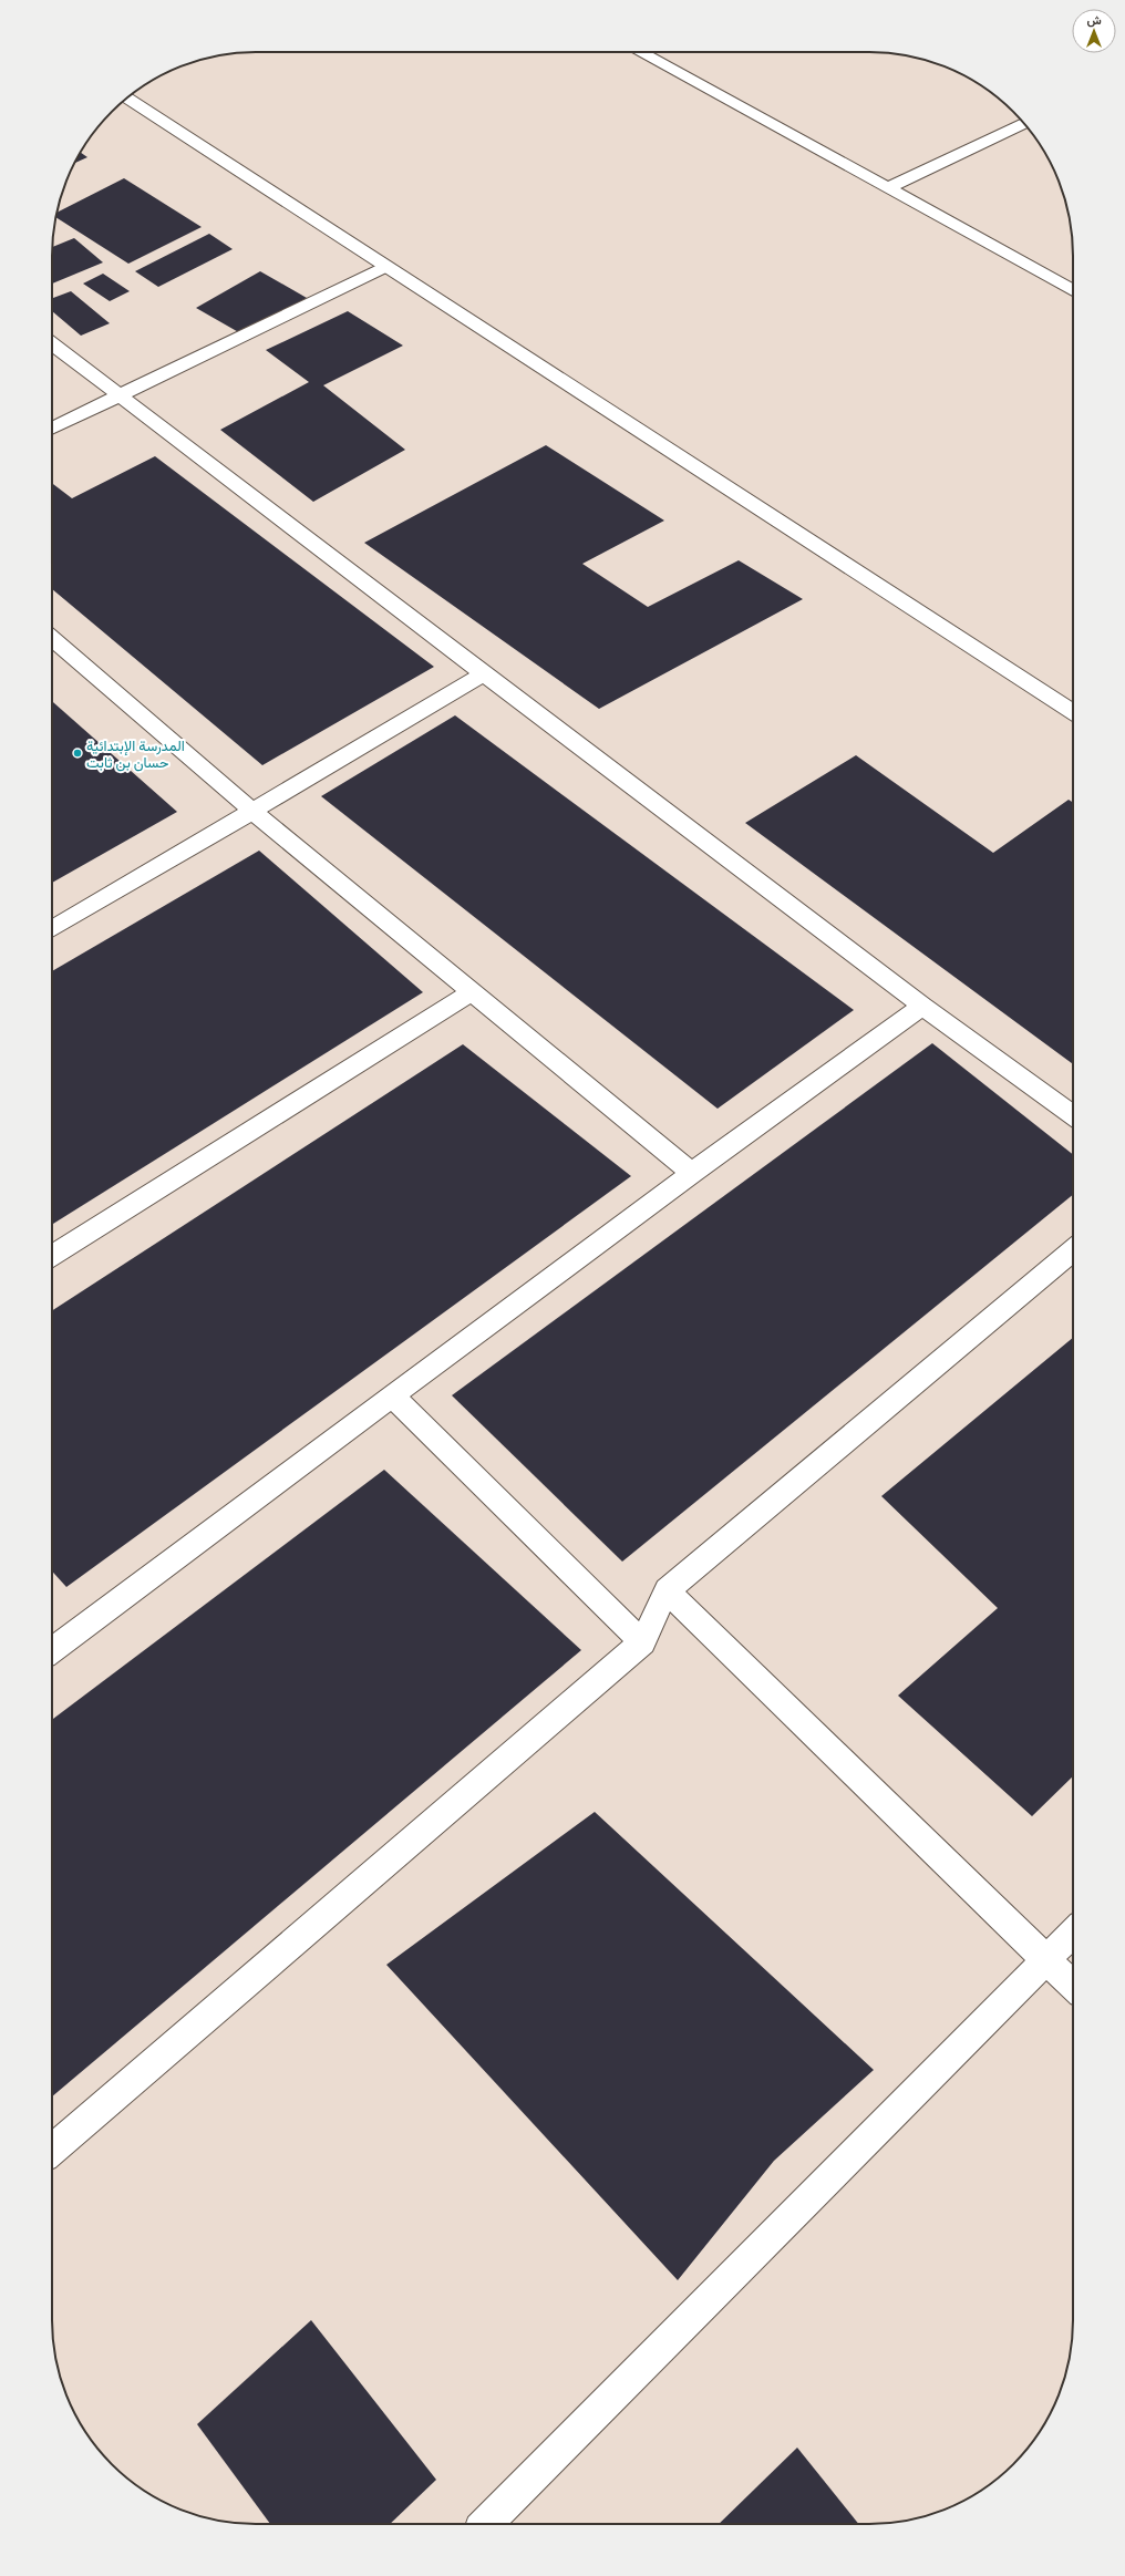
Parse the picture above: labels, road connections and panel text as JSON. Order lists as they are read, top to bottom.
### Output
{
  "places": ["المدرسة الإبتدائية حسان بن ثابت"],
  "north": "top"
}
